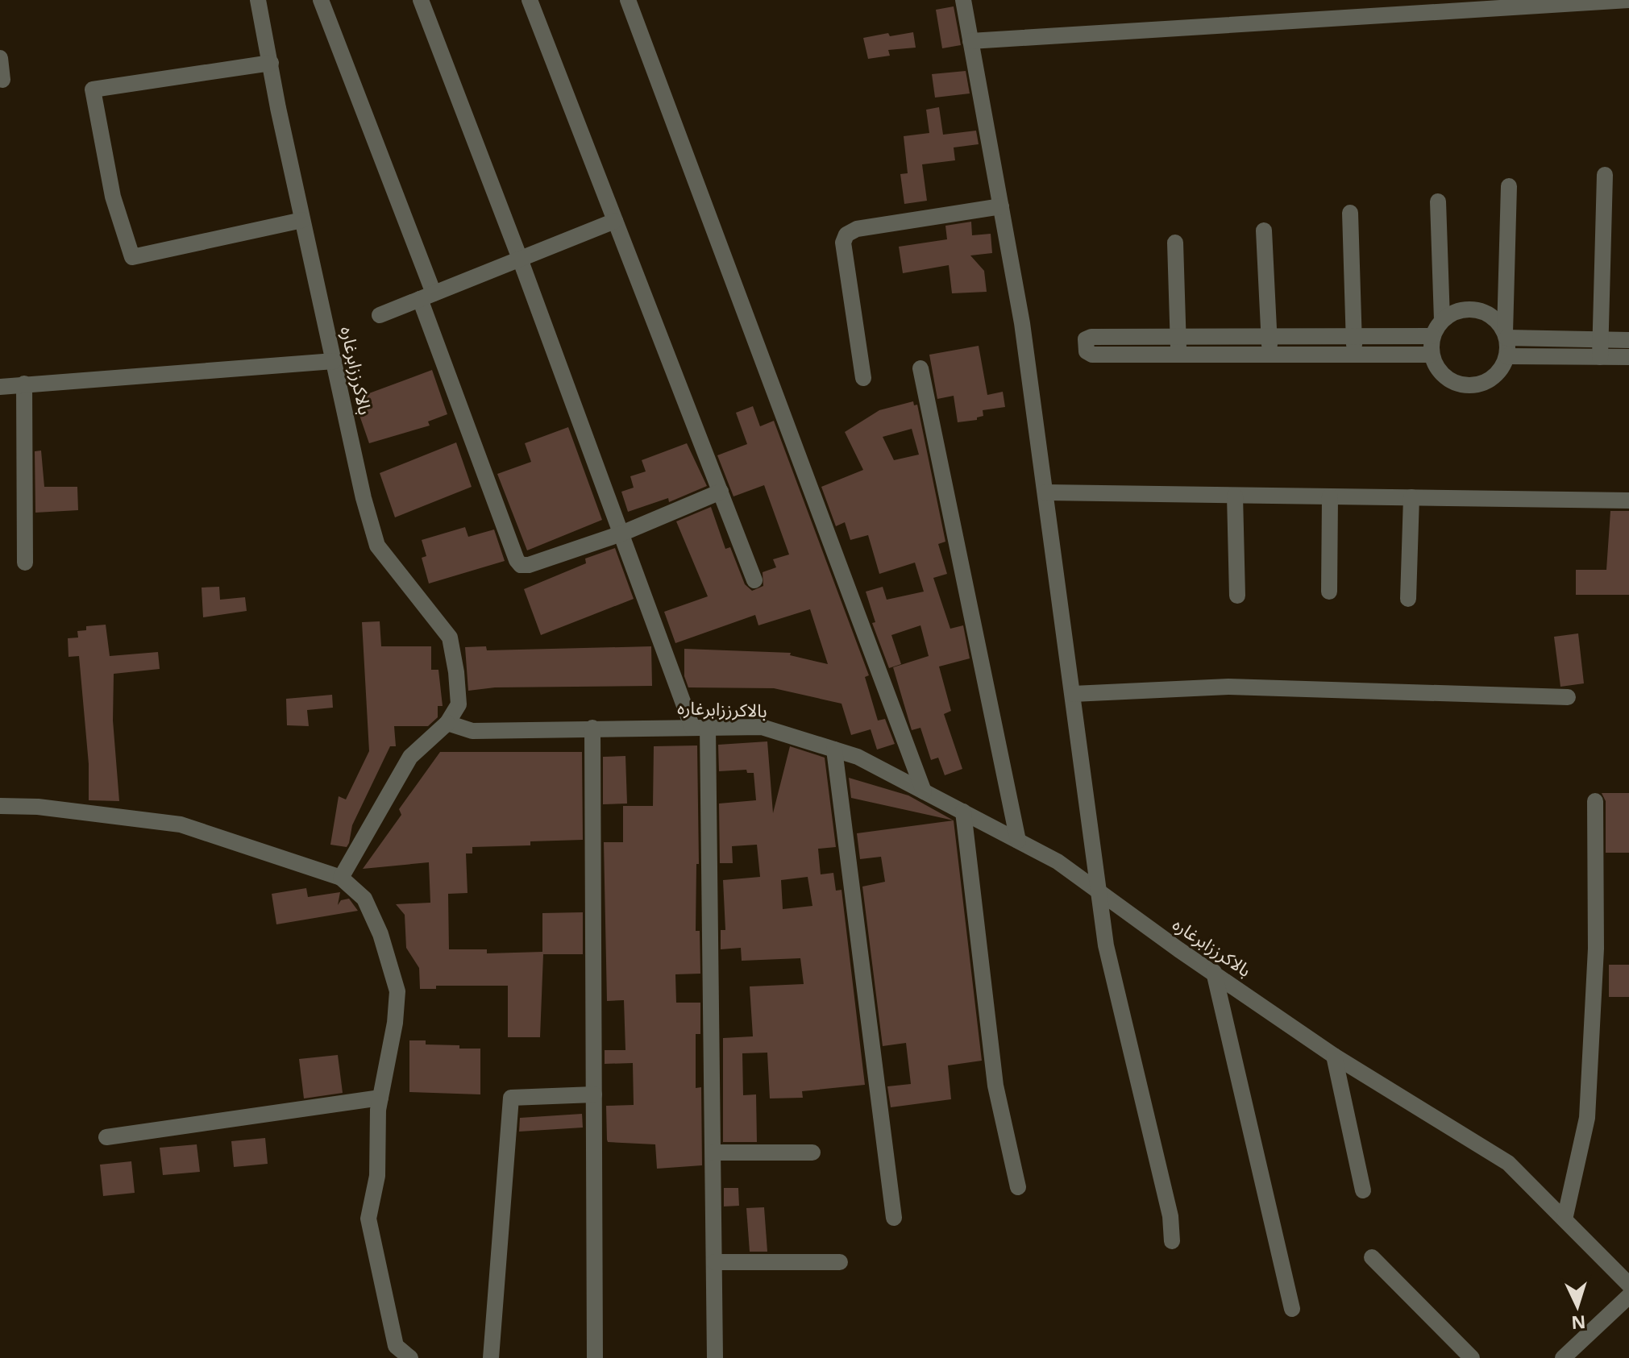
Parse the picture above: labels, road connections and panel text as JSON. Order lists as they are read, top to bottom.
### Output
{
  "streets": {
    "street": ["بالاکرززابرغاره"]
  },
  "north": "bottom"
}
